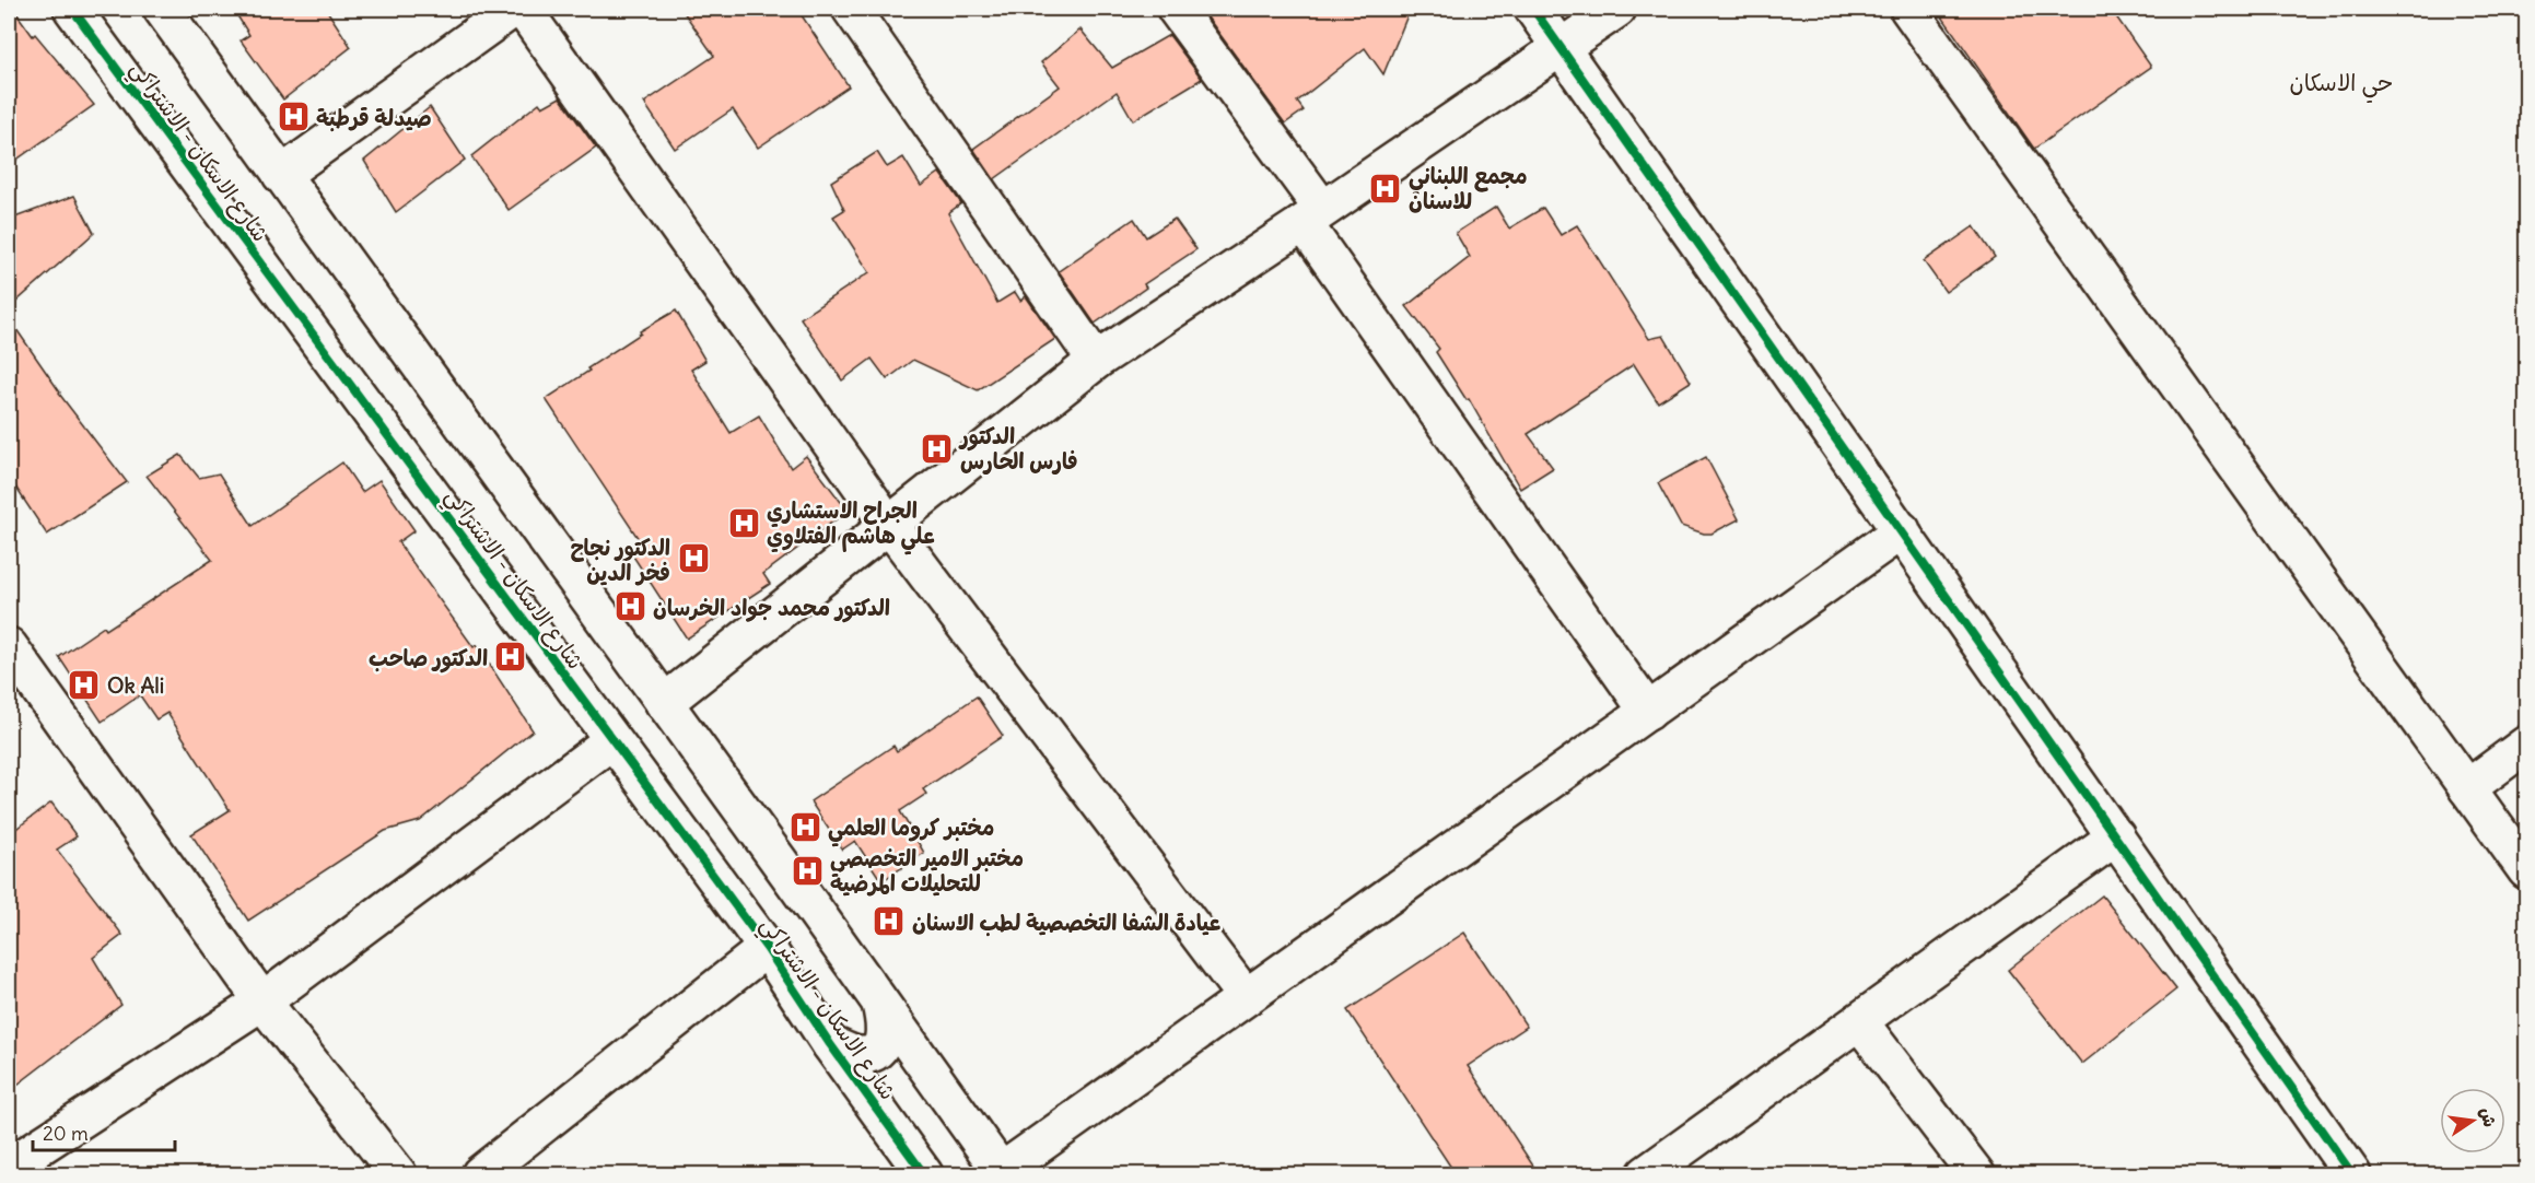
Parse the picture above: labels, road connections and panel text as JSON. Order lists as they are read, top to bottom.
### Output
{
  "streets": {
    "street": ["شارع الاسكان - الاشتراكي"]
  },
  "districts": ["حي الاسكان"],
  "places": {
    "hospital": [
      "صيدلة قرطبة",
      "مجمع اللبناني للاسنان",
      "الدكتور فارس الحارس",
      "الجراح الاستشاري علي هاشم الفتلاوي",
      "الدكتور نجاح فخر الدين",
      "الدكتور محمد جواد الخرسان",
      "الدكتور صاحب",
      "Ok Ali",
      "مختبر كروما العلمي",
      "مختبر الامير التخصصي للتحليلات المرضية",
      "عيادة الشفا التخصصية لطب الاسنان"
    ]
  },
  "scale_bar": "20 m",
  "north": "right"
}
